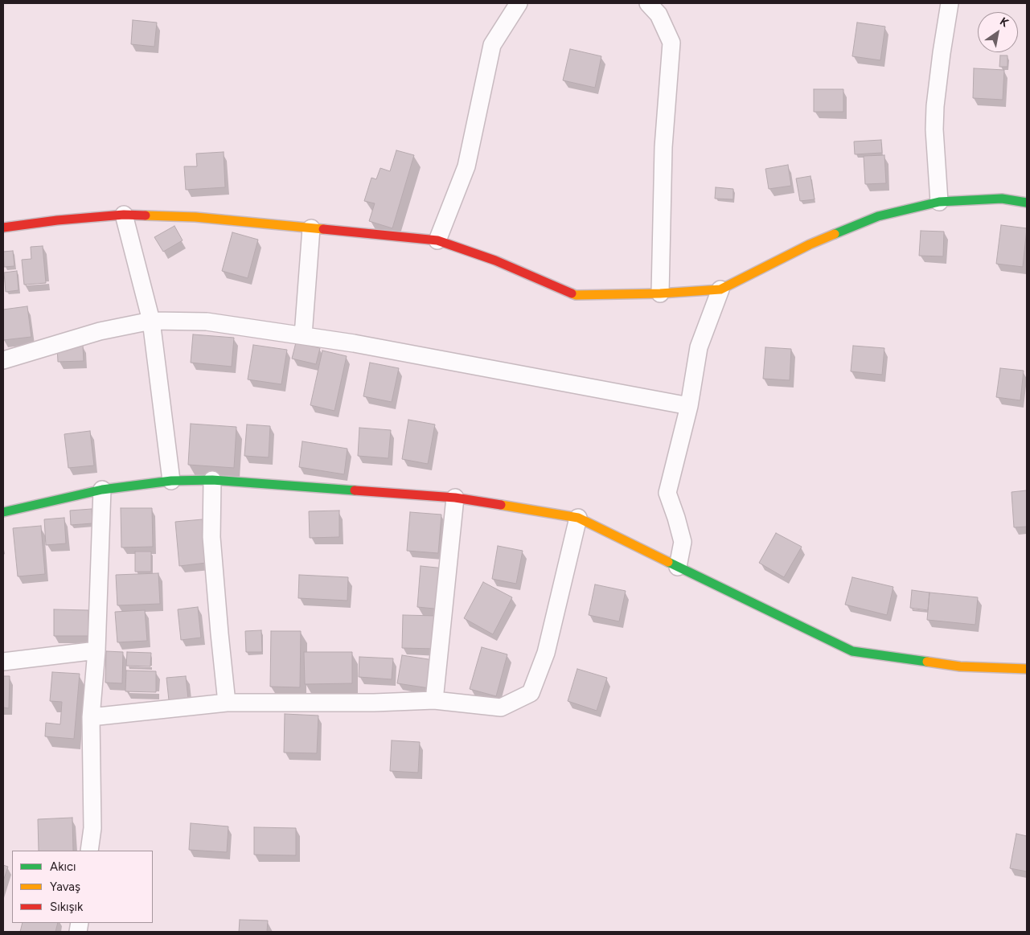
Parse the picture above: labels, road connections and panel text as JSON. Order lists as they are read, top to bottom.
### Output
{
  "legend": ["Akıcı", "Yavaş", "Sıkışık"],
  "north": "top right"
}
